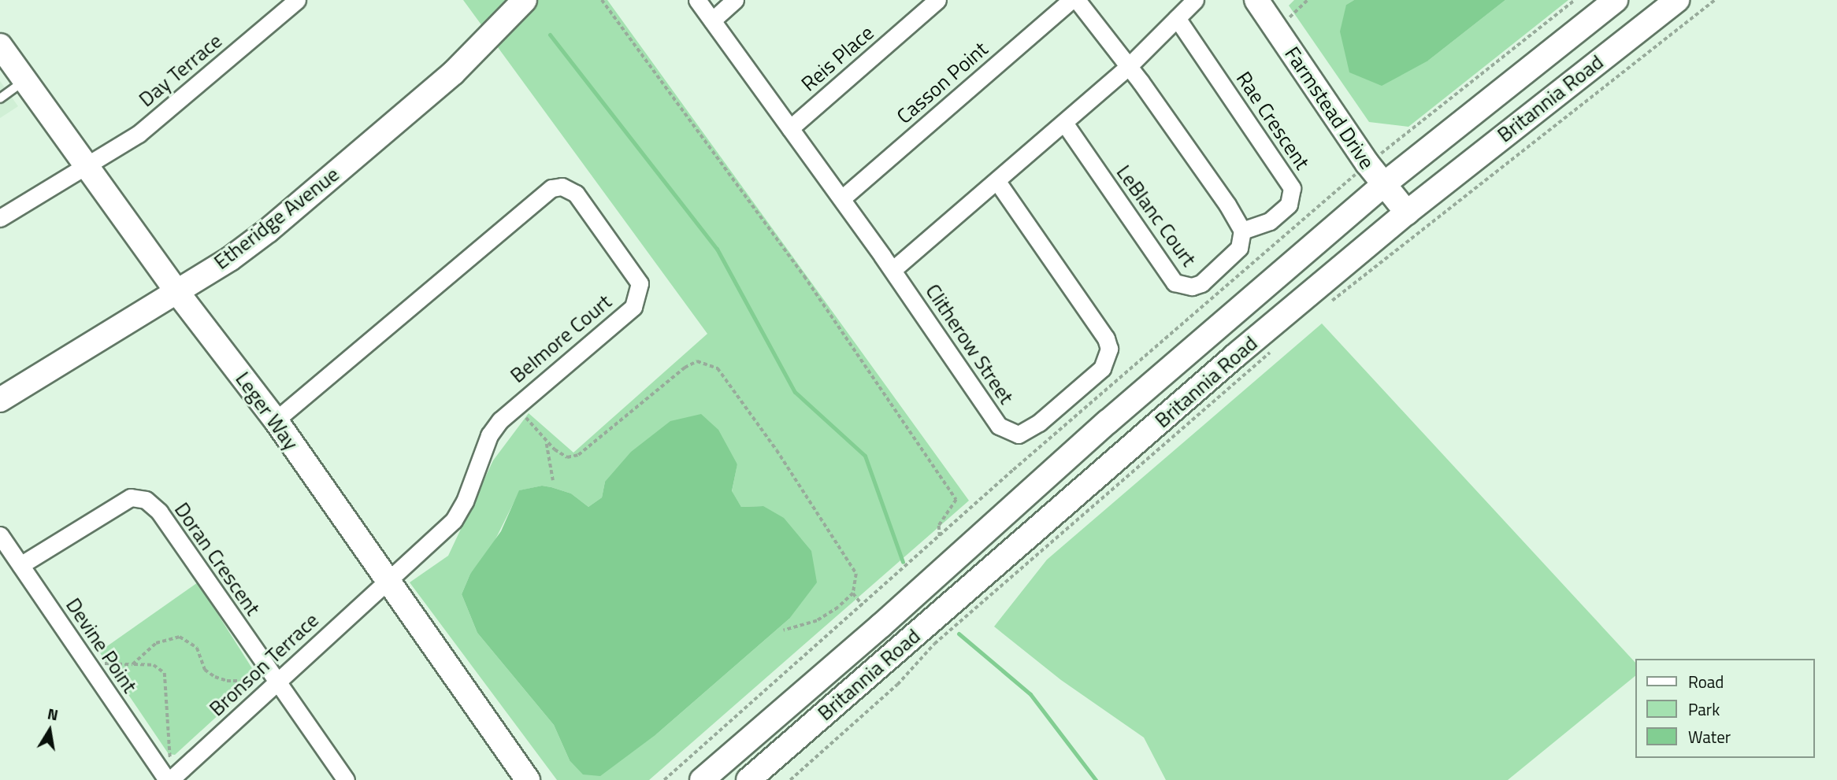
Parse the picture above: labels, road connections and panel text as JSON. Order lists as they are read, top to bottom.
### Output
{
  "streets": {
    "main road": [
      "Britannia Road",
      "Farmstead Drive",
      "Etheridge Avenue",
      "Leger Way"
    ],
    "street": [
      "Reis Place",
      "Day Terrace",
      "Casson Point",
      "Rae Crescent",
      "LeBlanc Court",
      "Belmore Court",
      "Clitherow Street",
      "Doran Crescent",
      "Devine Point",
      "Bronson Terrace"
    ]
  },
  "crossings": [
    ["Reis Place", "Clitherow Street"],
    ["Day Terrace", "Leger Way"],
    ["Casson Point", "Clitherow Street"],
    ["Britannia Road", "Farmstead Drive"],
    ["Rae Crescent", "LeBlanc Court"],
    ["Etheridge Avenue", "Leger Way"],
    ["Belmore Court", "Leger Way"],
    ["Belmore Court", "Bronson Terrace"],
    ["Leger Way", "Bronson Terrace"],
    ["Doran Crescent", "Devine Point"],
    ["Doran Crescent", "Bronson Terrace"],
    ["Devine Point", "Bronson Terrace"]
  ],
  "legend": ["Road", "Park", "Water"],
  "north": "top"
}
